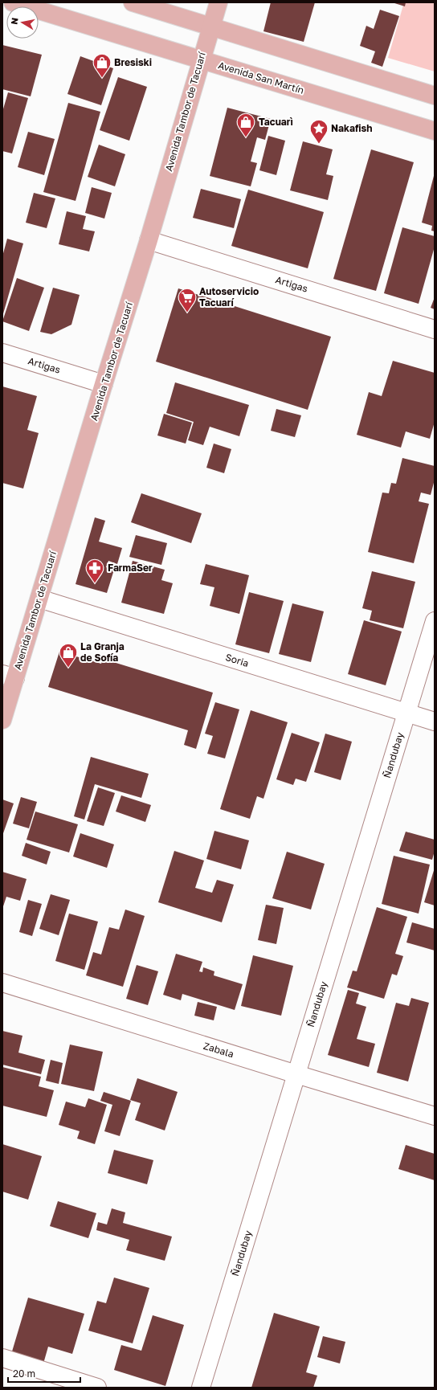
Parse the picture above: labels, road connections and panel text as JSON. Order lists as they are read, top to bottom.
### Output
{
  "streets": {
    "main road": ["Avenida San Martín", "Avenida Tambor de Tacuarí"],
    "street": [
      "Artigas",
      "Soria",
      "Ñandubay",
      "Zabala"
    ]
  },
  "crossings": [
    ["Avenida San Martín", "Avenida Tambor de Tacuarí"],
    ["Avenida Tambor de Tacuarí", "Artigas"],
    ["Avenida Tambor de Tacuarí", "Soria"],
    ["Soria", "Ñandubay"],
    ["Ñandubay", "Zabala"]
  ],
  "places": {
    "shop": ["Bresiski", "Tacuarì", "La Granja de Sofía"],
    "place": ["Nakafish"],
    "supermarket": ["Autoservicio Tacuarí"],
    "pharmacy": ["FarmaSer"]
  },
  "scale_bar": "20 m",
  "north": "left"
}
